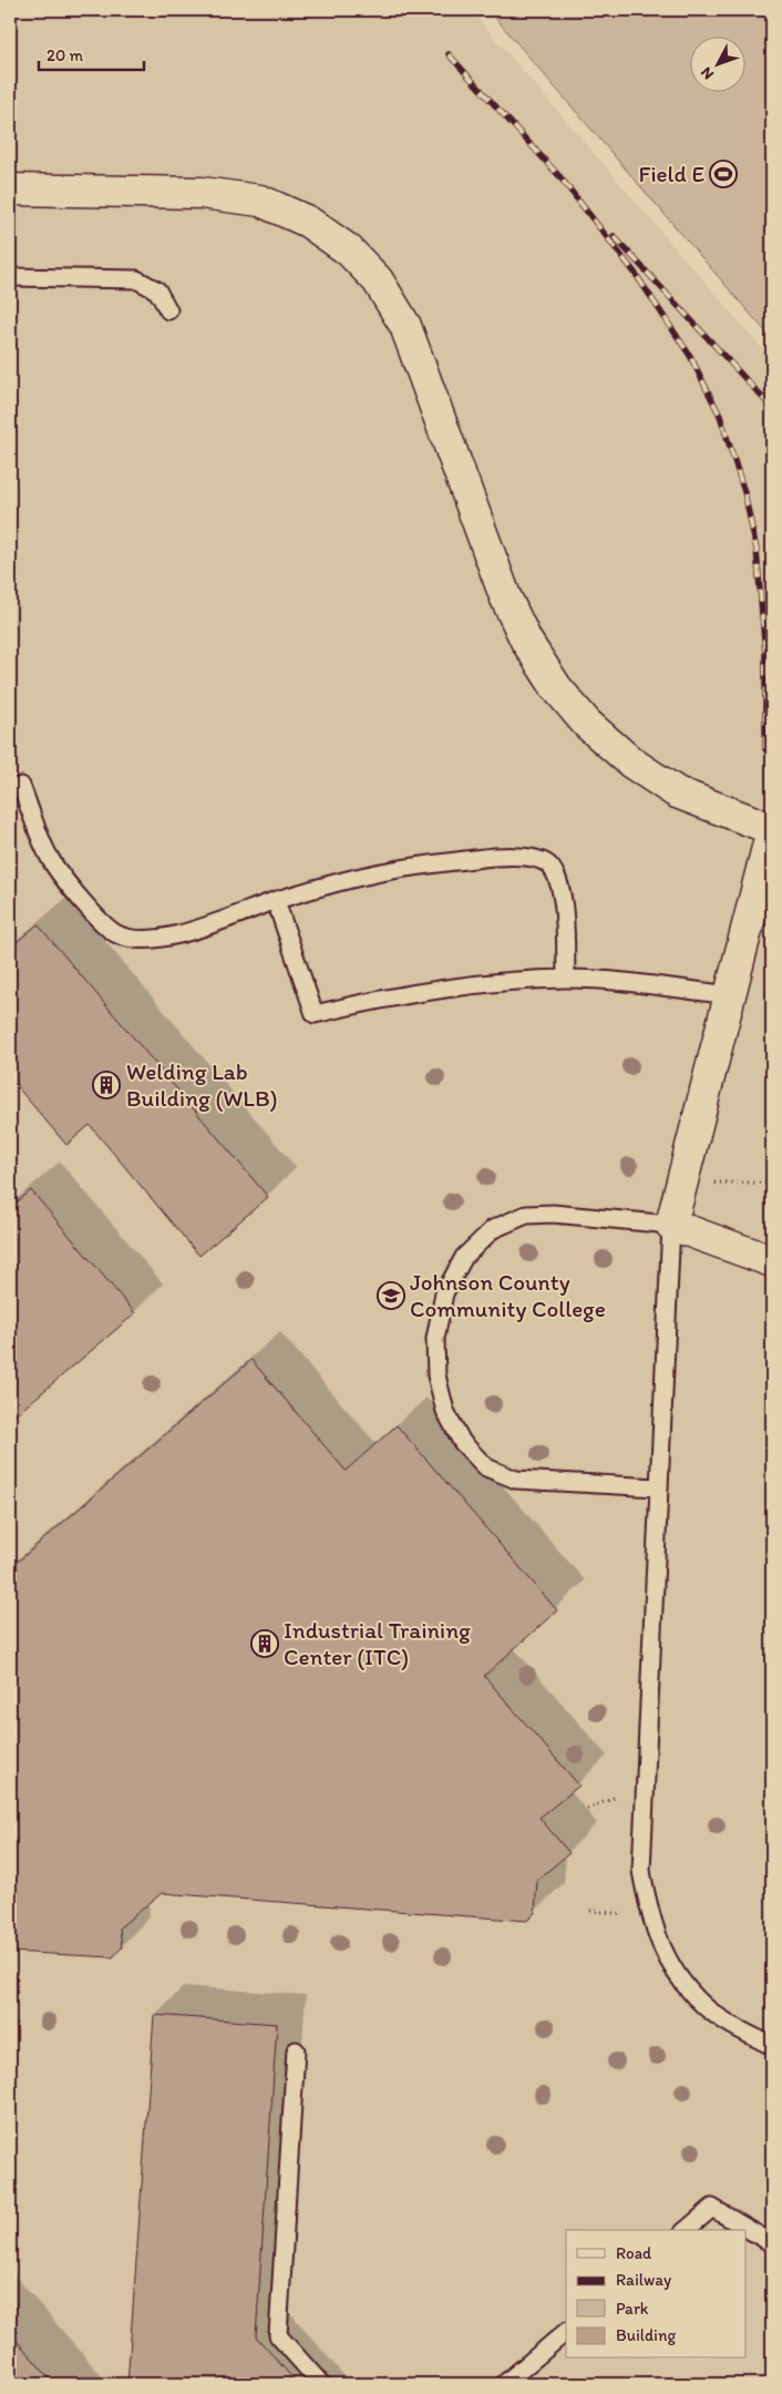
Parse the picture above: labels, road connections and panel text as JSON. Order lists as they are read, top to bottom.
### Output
{
  "places": {
    "sports": ["Field E"],
    "building": ["Welding Lab Building (WLB)", "Industrial Training Center (ITC)"],
    "school or university": ["Johnson County Community College"]
  },
  "legend": [
    "Road",
    "Railway",
    "Park",
    "Building"
  ],
  "scale_bar": "20 m",
  "north": "bottom left"
}
